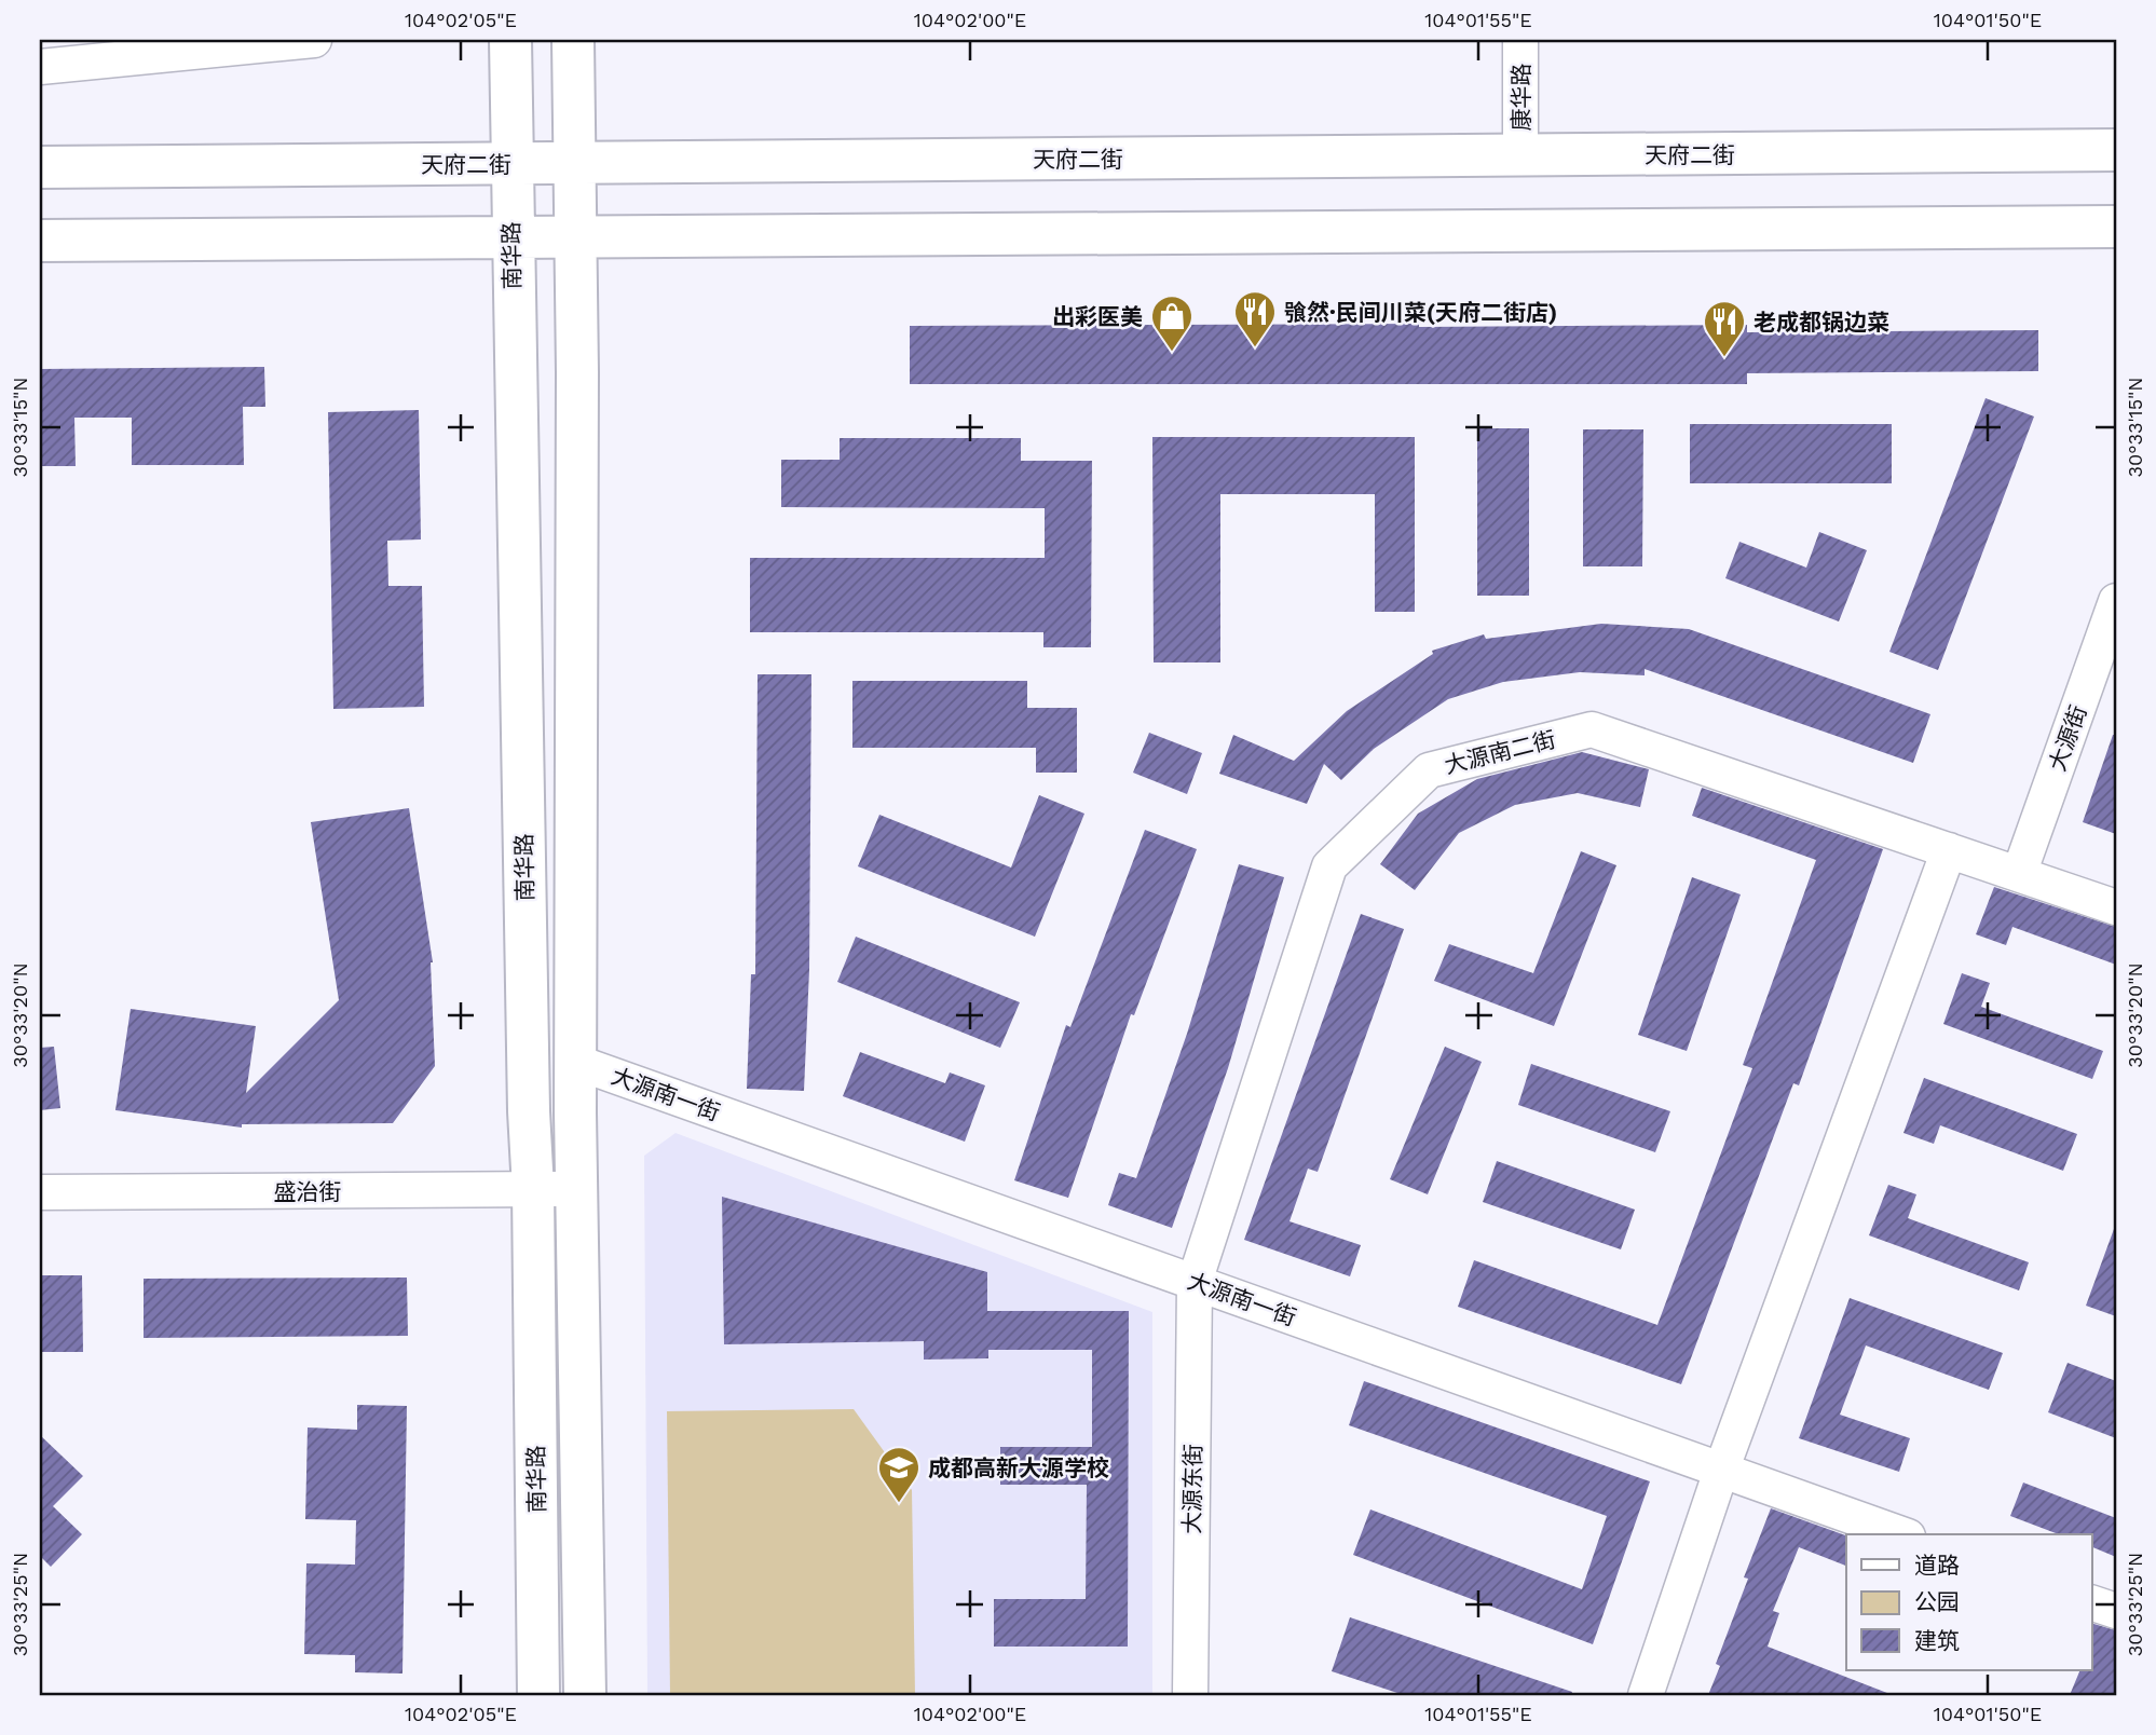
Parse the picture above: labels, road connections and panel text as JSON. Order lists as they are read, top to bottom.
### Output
{
  "streets": {
    "main road": ["天府二街", "南华路"],
    "street": [
      "康华路",
      "大源街",
      "大源南二街",
      "大源南一街",
      "盛治街",
      "大源东街"
    ]
  },
  "crossings": [
    ["康华路", "天府二街"],
    ["天府二街", "南华路"],
    ["南华路", "大源南一街"],
    ["南华路", "盛治街"],
    ["大源街", "大源南二街"],
    ["大源南二街", "大源南一街"],
    ["大源南二街", "大源东街"],
    ["大源南一街", "大源东街"]
  ],
  "places": {
    "restaurant": ["飸然·民间川菜(天府二街店)", "老成都锅边菜"],
    "shop": ["出彩医美"],
    "school or university": ["成都高新大源学校"]
  },
  "legend": ["道路", "公园", "建筑"],
  "coordinates": [
    "104°02'05\"E",
    "104°02'00\"E",
    "104°01'55\"E",
    "104°01'50\"E",
    "30°33'15\"N",
    "30°33'20\"N",
    "30°33'25\"N"
  ]
}
